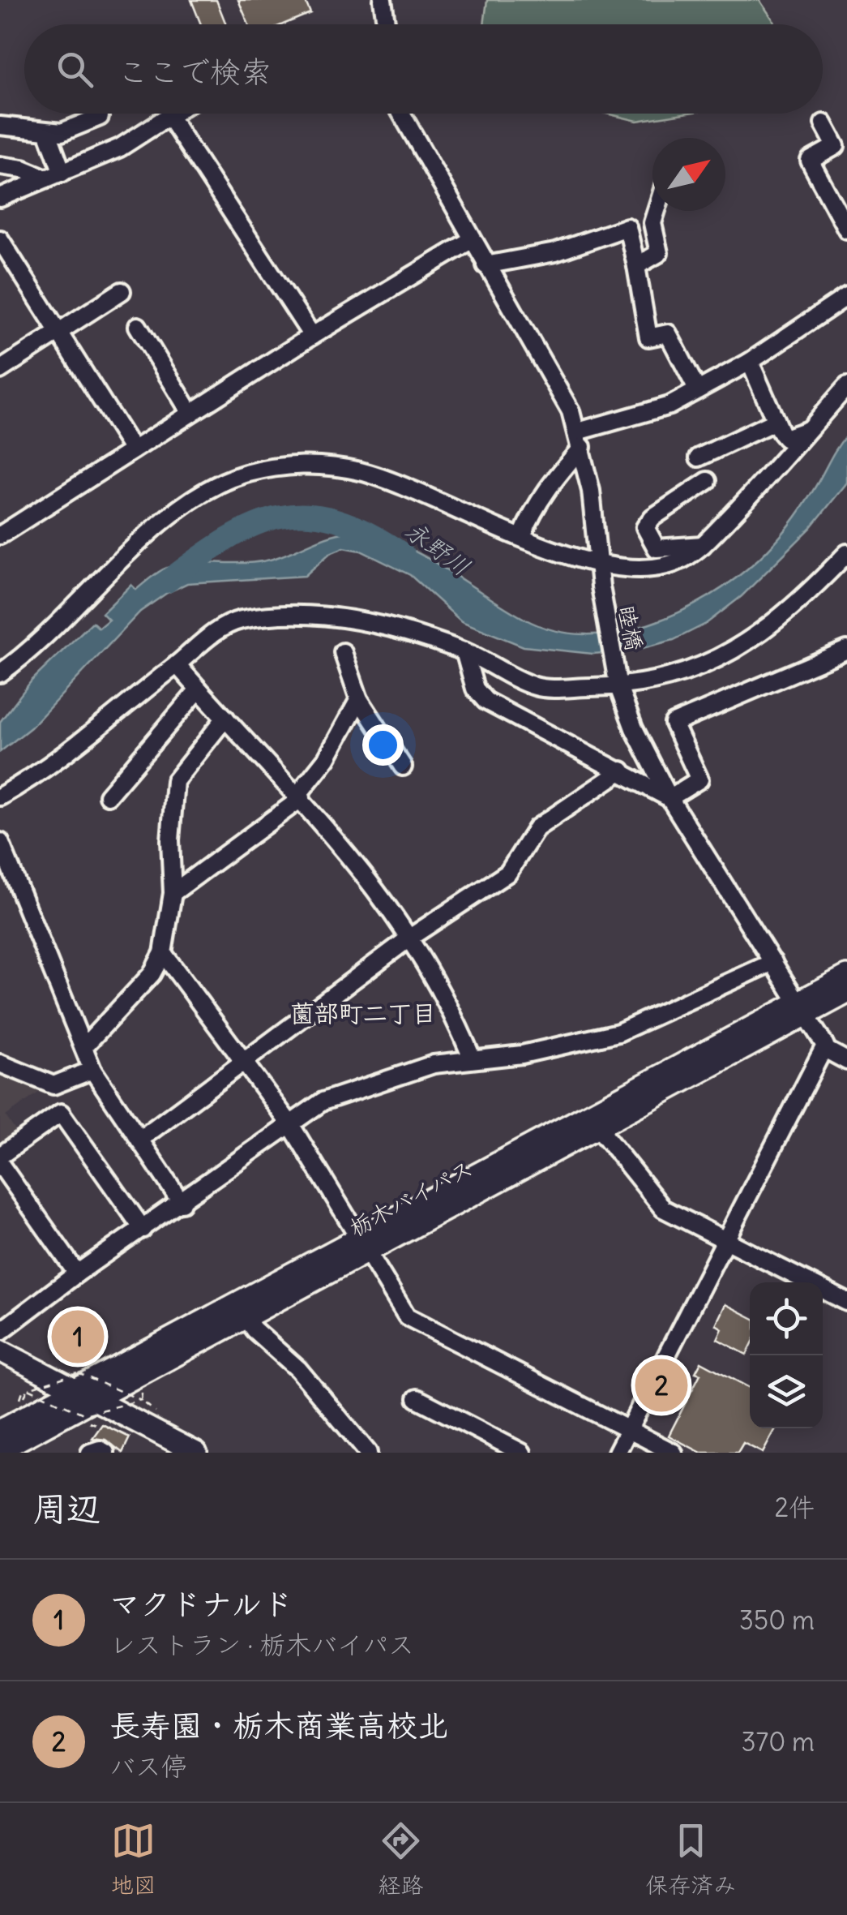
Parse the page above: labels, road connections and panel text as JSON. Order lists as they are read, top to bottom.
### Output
{
  "streets": {
    "main road": ["栃木バイパス"],
    "street": ["睦橋"]
  },
  "crossings": [
    ["睦橋", "栃木バイパス"]
  ],
  "districts": ["薗部町二丁目"],
  "water": ["永野川"],
  "north": "top right",
  "page": {
    "search": "ここで検索",
    "pins": ["1", "2"],
    "heading": ["周辺", "2件"],
    "list": [
      {
        "mark": "1",
        "name": "マクドナルド",
        "note": "レストラン · 栃木バイパス",
        "value": "350 m"
      },
      {
        "mark": "2",
        "name": "長寿園・栃木商業高校北",
        "note": "バス停",
        "value": "370 m"
      }
    ],
    "nav": ["地図", "経路", "保存済み"]
  }
}
